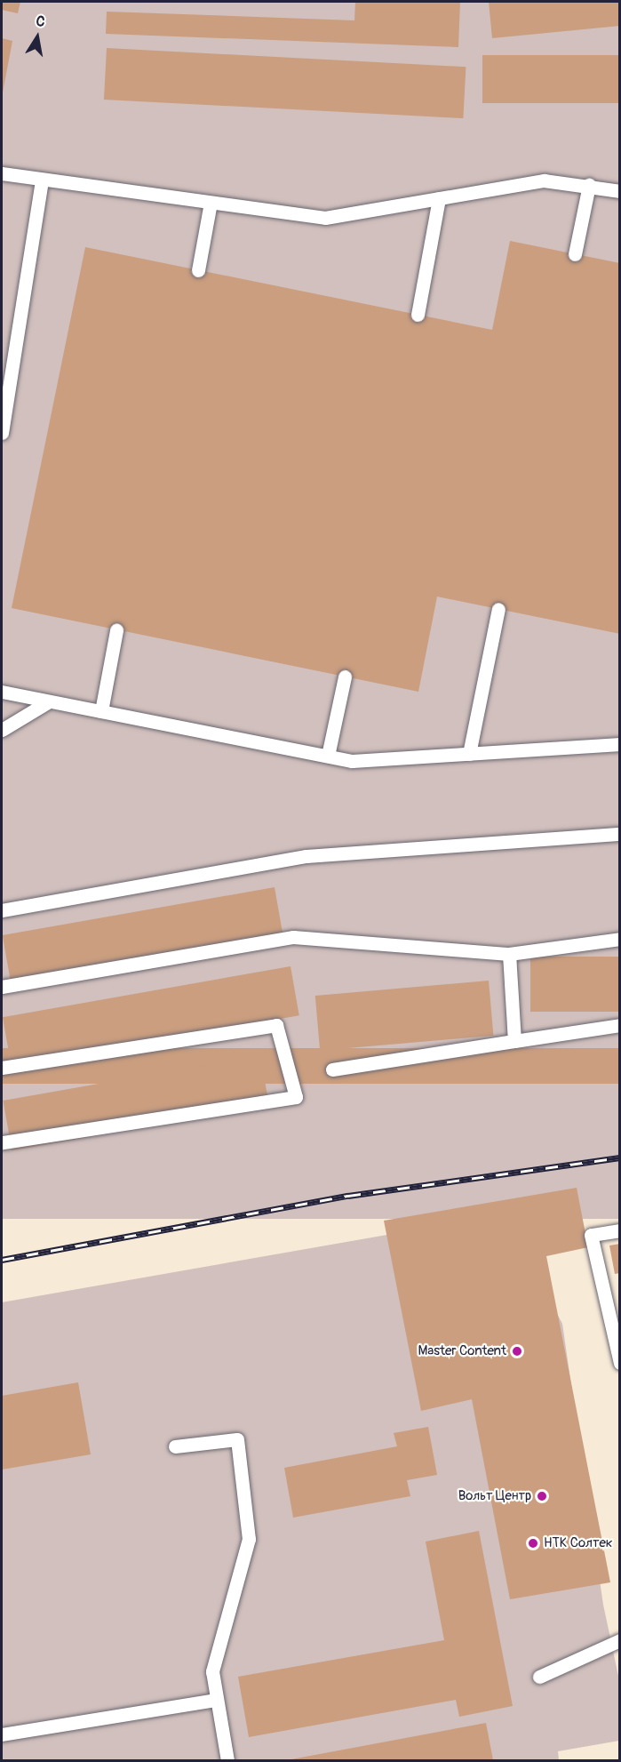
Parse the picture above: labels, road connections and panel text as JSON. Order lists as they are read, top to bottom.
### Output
{
  "places": ["Master Content", "Вольт Центр", "НТК Солтек"],
  "north": "top"
}
